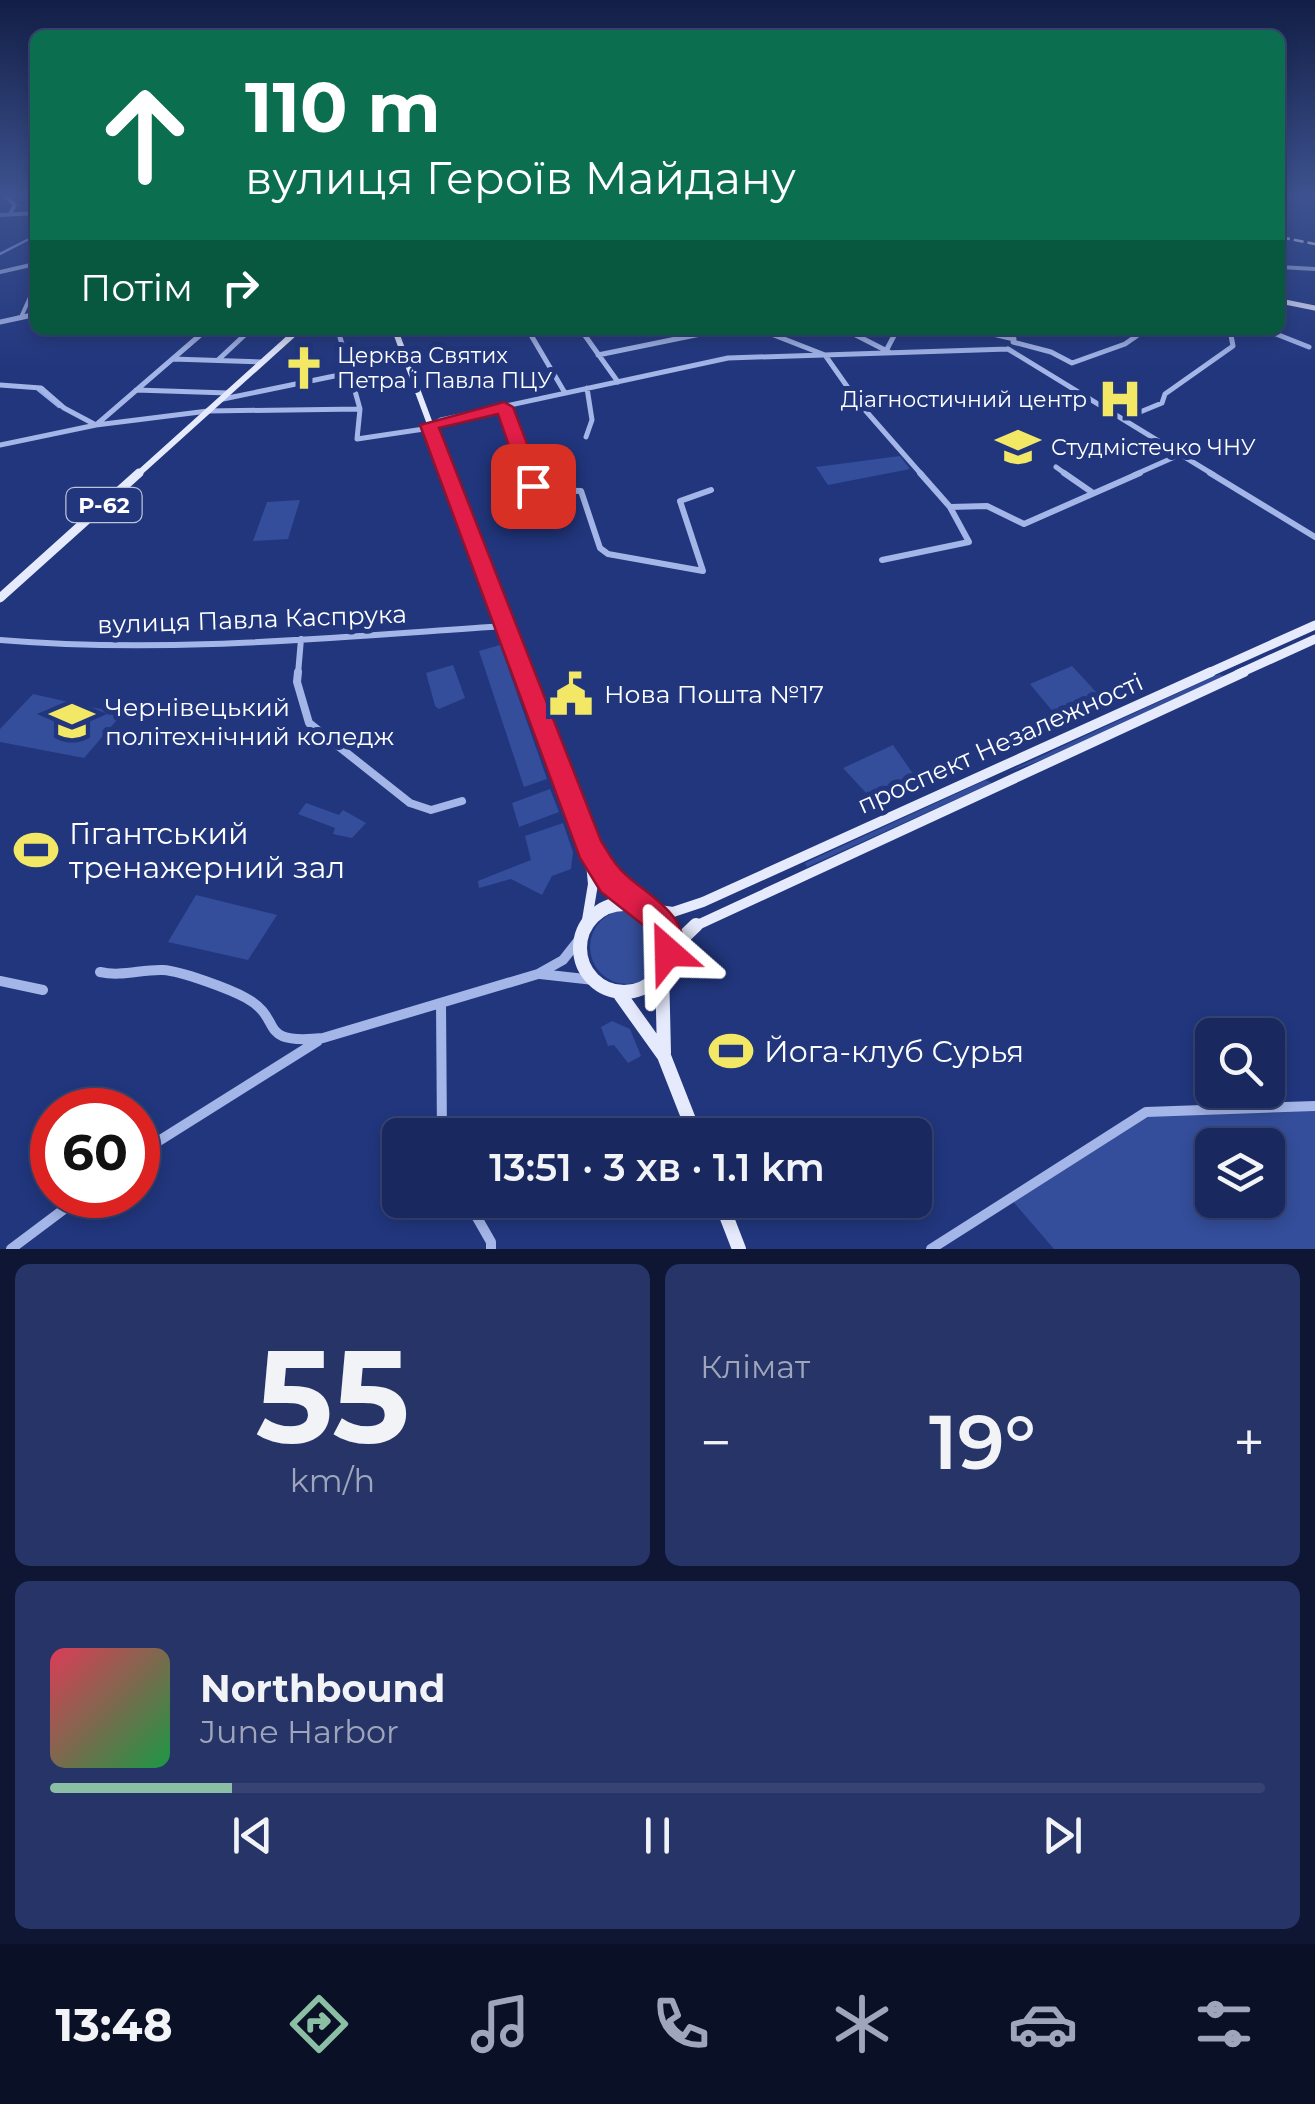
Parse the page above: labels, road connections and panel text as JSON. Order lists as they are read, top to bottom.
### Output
{
  "streets": {
    "main road": ["Р-62", "проспект Незалежності"],
    "street": ["вулиця Павла Каспрука"]
  },
  "places": {
    "church": ["Церква Святих Петра і Павла ПЦУ"],
    "hospital": ["Діагностичний центр"],
    "school or university": ["Студмістечко ЧНУ", "Чернівецький політехнічний коледж"],
    "public building": ["Нова Пошта №17"],
    "sports": ["Гігантський тренажерний зал", "Йога-клуб Сурья"]
  },
  "page": {
    "turn": ["110 m", "вулиця Героїв Майдану"],
    "then": "Потім",
    "limit": "60",
    "trip": "13:51 · 3 хв · 1.1 km",
    "tile": [
      ["55", "km/h"],
      "Клімат"
    ],
    "heat": ["−", "19°", "+"],
    "song": ["Northbound", "June Harbor"],
    "tabs": "13:48"
  }
}
